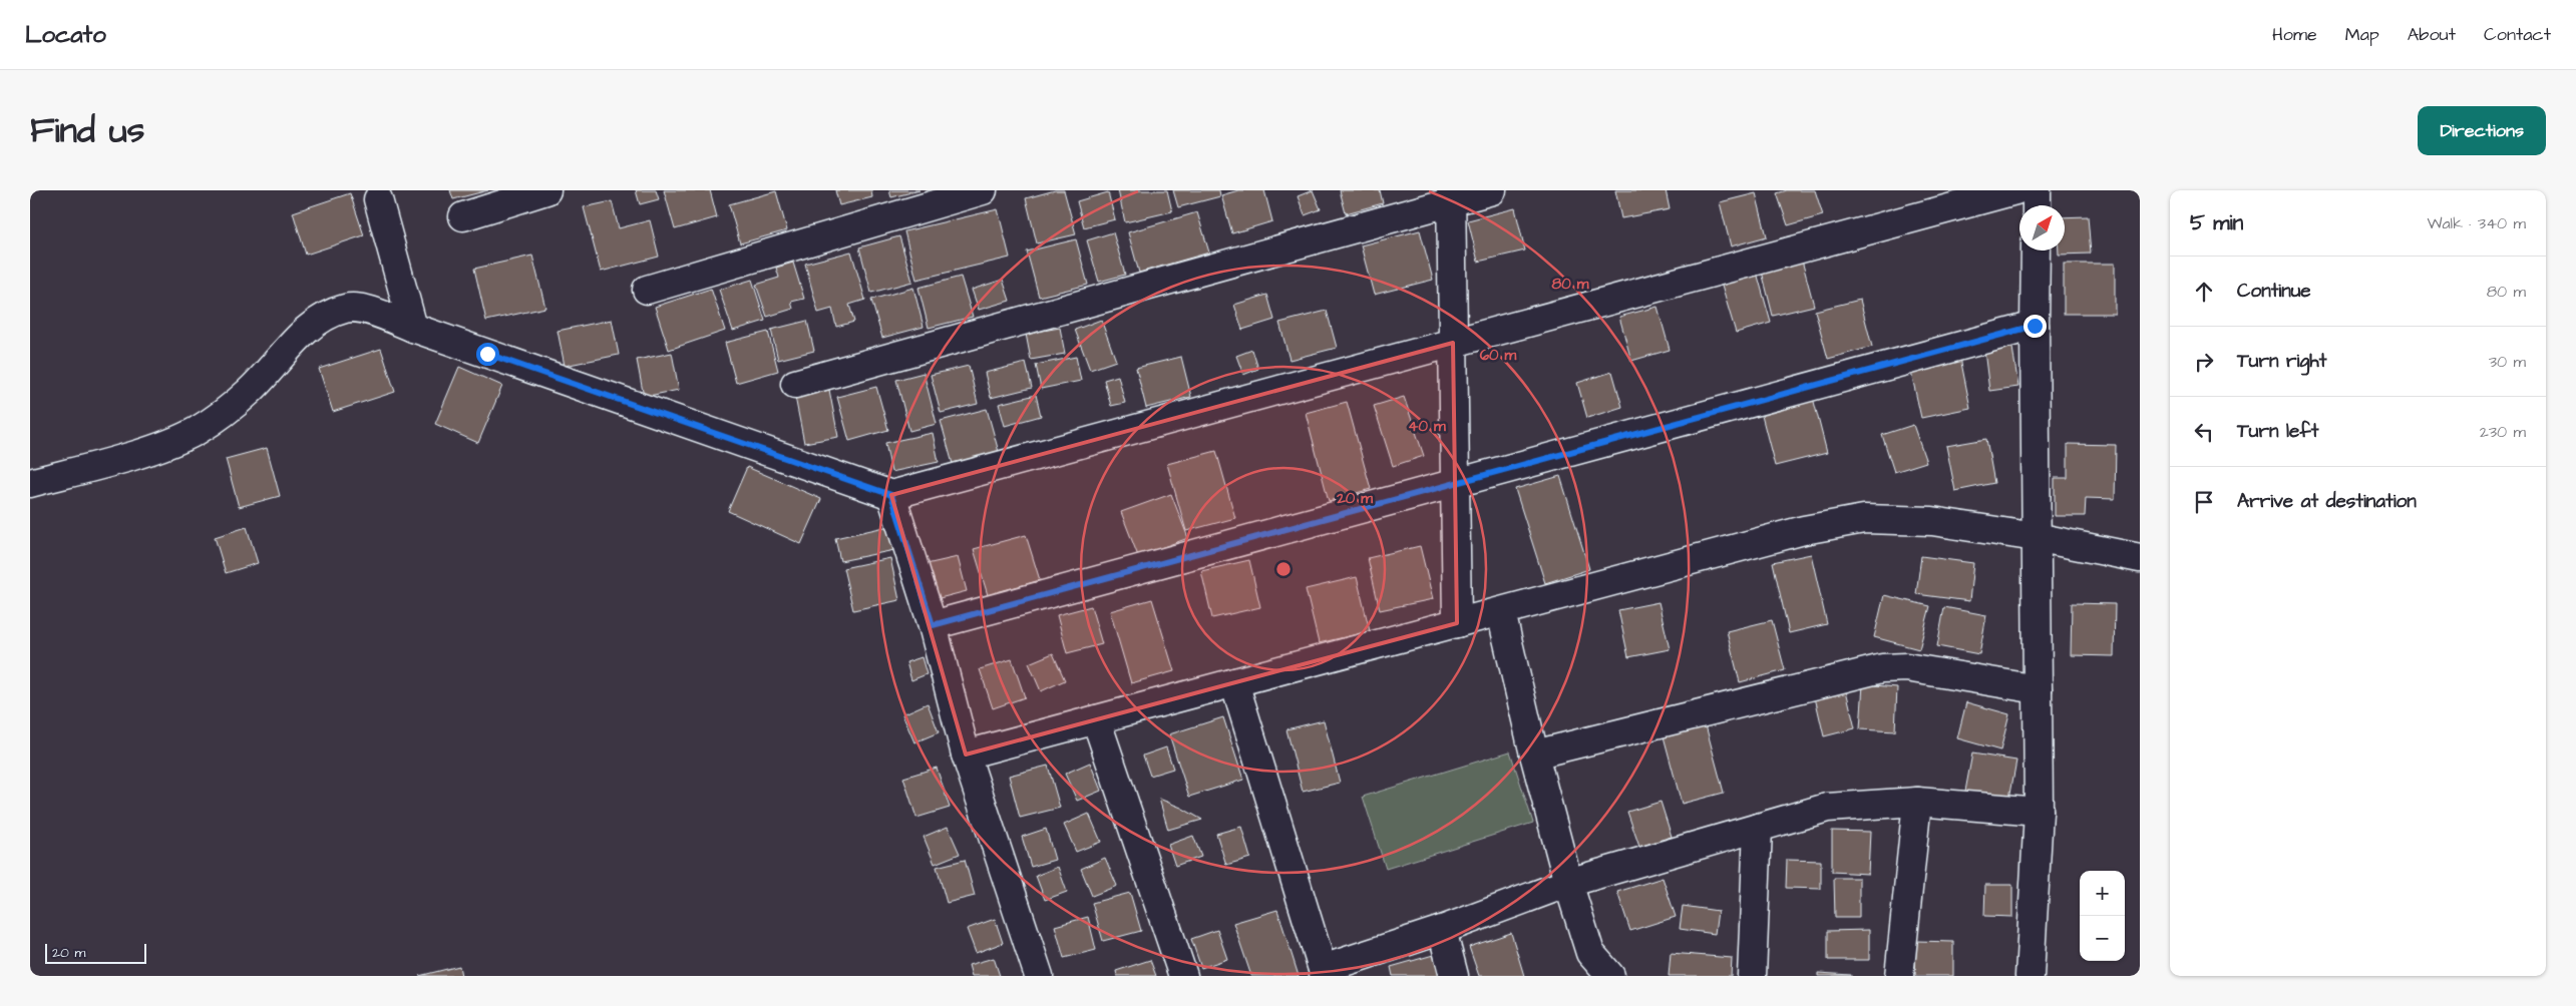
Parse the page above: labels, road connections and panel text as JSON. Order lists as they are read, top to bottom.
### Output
{
  "scale_bar": "20 m",
  "north": "top right",
  "page": {
    "header": "Locato",
    "nav": [
      "Home",
      "Map",
      "About",
      "Contact"
    ],
    "title": "Find us",
    "buttons": "Directions",
    "heading": ["5 min", "Walk · 340 m"],
    "list": [
      ["Continue", "80 m"],
      ["Turn right", "30 m"],
      ["Turn left", "230 m"],
      "Arrive at destination"
    ],
    "map_buttons": ["+", "−"],
    "scale": "20 m"
  },
  "rings": [
    "80 m",
    "60 m",
    "40 m",
    "20 m"
  ]
}
